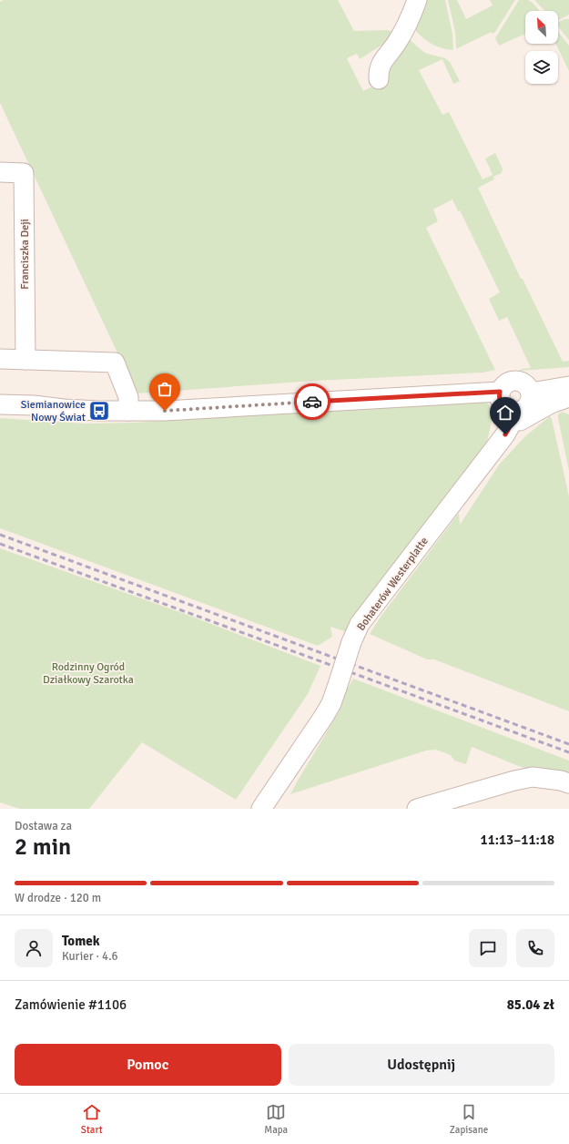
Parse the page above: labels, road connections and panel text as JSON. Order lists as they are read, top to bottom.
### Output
{
  "streets": {
    "street": ["Franciszka Deji", "Bohaterów Westerplatte"]
  },
  "parks": ["Rodzinny Ogród Działkowy Szarotka"],
  "places": {
    "bus stop": ["Siemianowice Nowy Świat"]
  },
  "north": "top left",
  "page": {
    "heading": ["2 min", "Dostawa za", "11:13–11:18"],
    "panel": [
      "Tomek",
      "Kurier · 4.6",
      "Zamówienie #1106",
      "85.04 zł"
    ],
    "bar": "W drodze · 120 m",
    "buttons": ["Pomoc", "Udostępnij"],
    "tabs": ["Start", "Mapa", "Zapisane"]
  }
}
